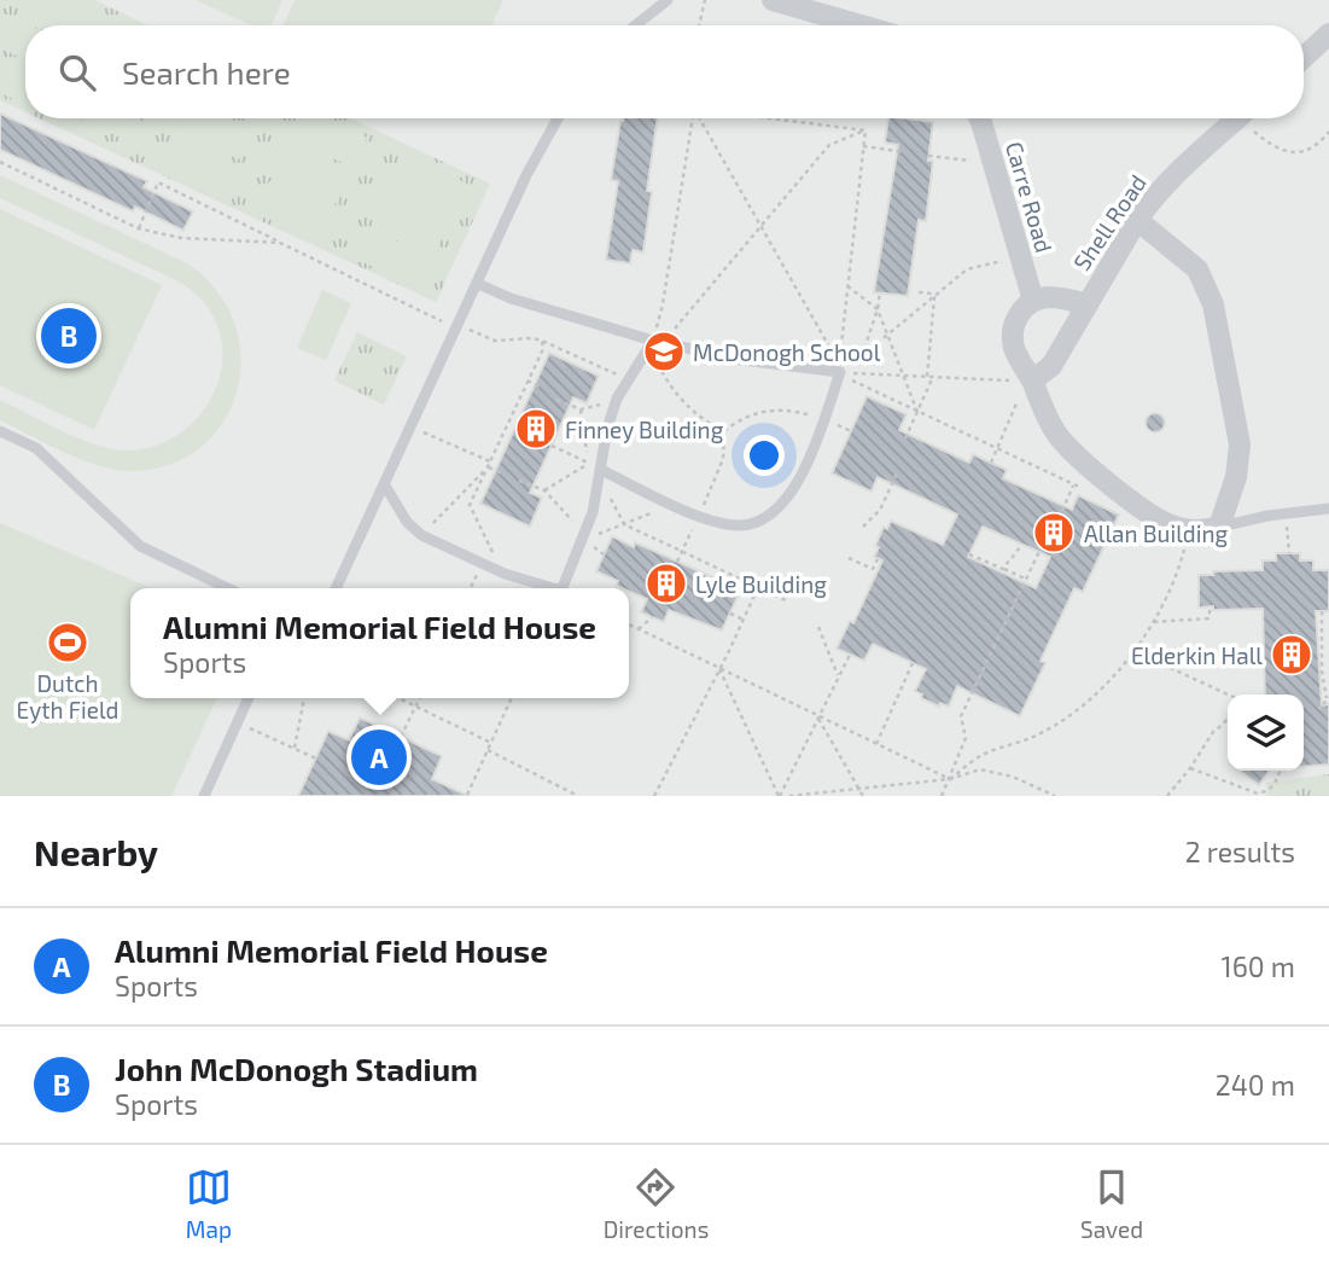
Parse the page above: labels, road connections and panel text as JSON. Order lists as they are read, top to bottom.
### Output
{
  "streets": {
    "street": ["Carre Road", "Shell Road"]
  },
  "places": {
    "school or university": ["McDonogh School"],
    "building": [
      "Finney Building",
      "Allan Building",
      "Lyle Building",
      "Elderkin Hall"
    ],
    "sports": ["Dutch Eyth Field"]
  },
  "page": {
    "search": "Search here",
    "pins": ["B", "A"],
    "popup": ["Alumni Memorial Field House", "Sports"],
    "heading": ["Nearby", "2 results"],
    "list": [
      {
        "mark": "A",
        "name": "Alumni Memorial Field House",
        "note": "Sports",
        "value": "160 m"
      },
      {
        "mark": "B",
        "name": "John McDonogh Stadium",
        "note": "Sports",
        "value": "240 m"
      }
    ],
    "nav": ["Map", "Directions", "Saved"]
  }
}
